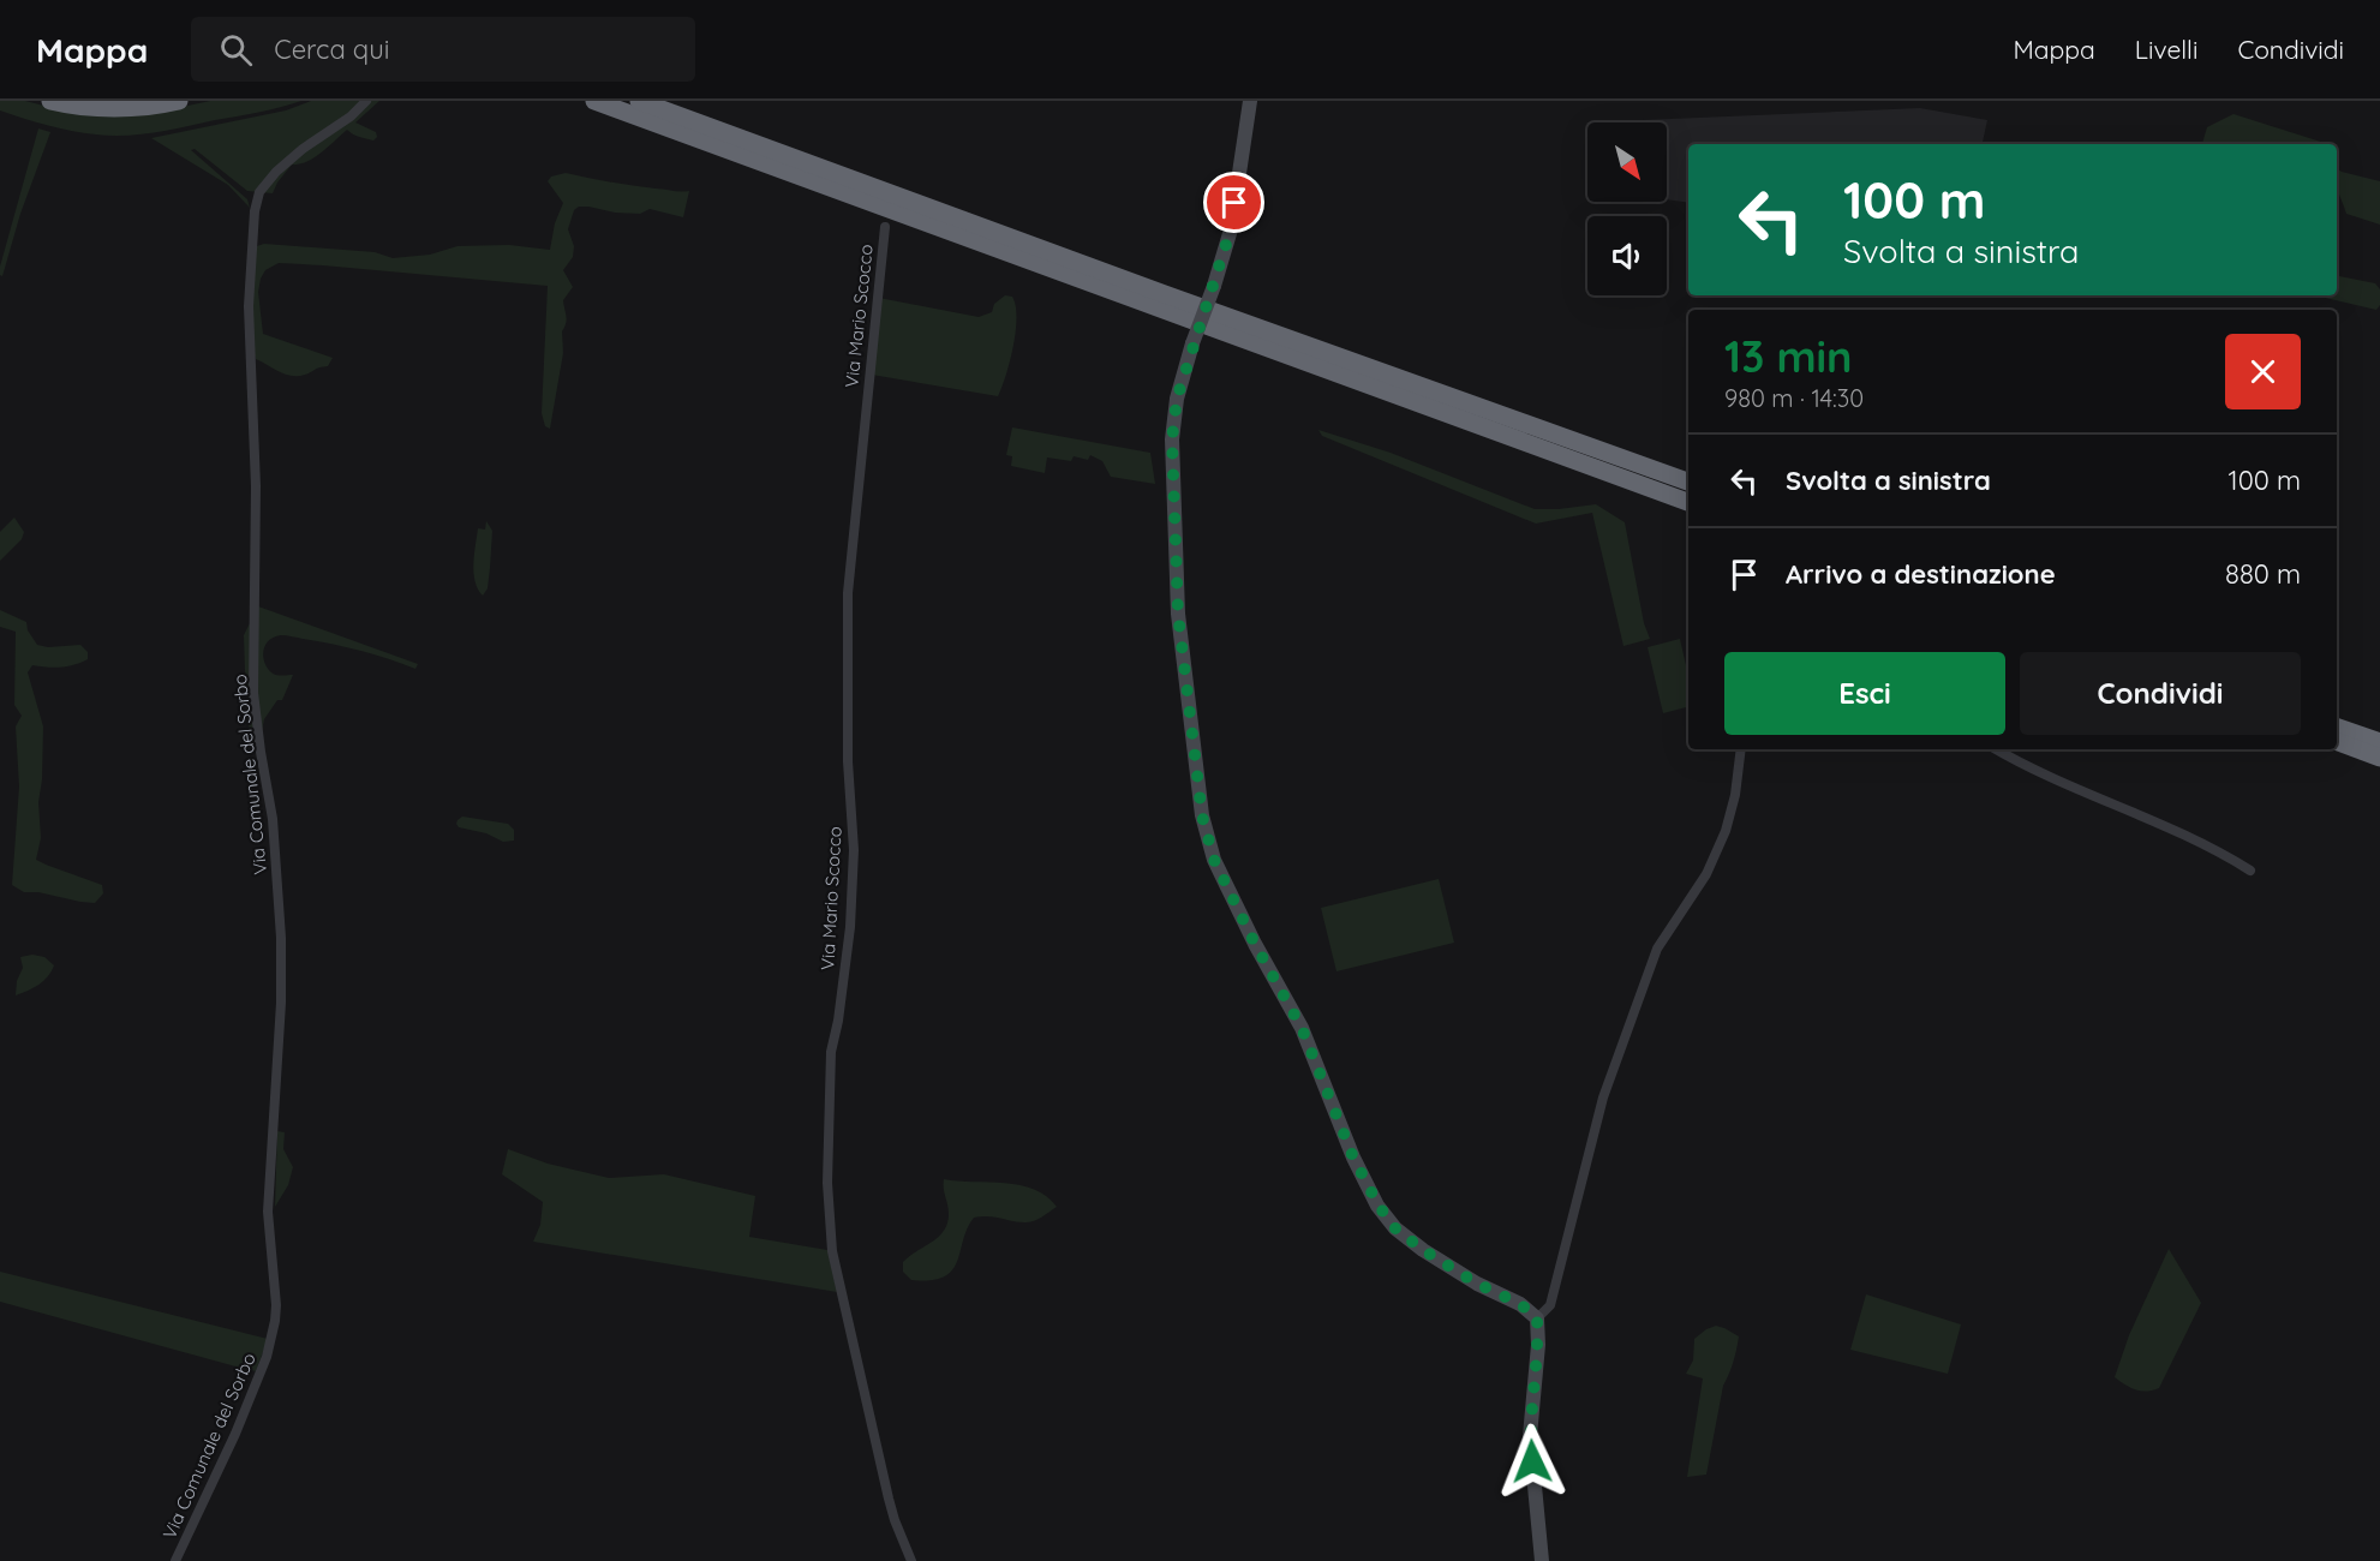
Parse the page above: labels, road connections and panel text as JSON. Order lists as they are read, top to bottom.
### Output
{
  "streets": {
    "street": ["Via Mario Scocco", "Via Comunale del Sorbo"]
  },
  "north": "bottom right",
  "page": {
    "header": "Mappa",
    "search": "Cerca qui",
    "nav": ["Mappa", "Livelli", "Condividi"],
    "turn": ["100 m", "Svolta a sinistra"],
    "heading": ["13 min", "980 m · 14:30"],
    "list": [
      {
        "name": "Svolta a sinistra",
        "value": "100 m"
      },
      {
        "name": "Arrivo a destinazione",
        "value": "880 m"
      }
    ],
    "buttons": ["Esci", "Condividi"]
  }
}
